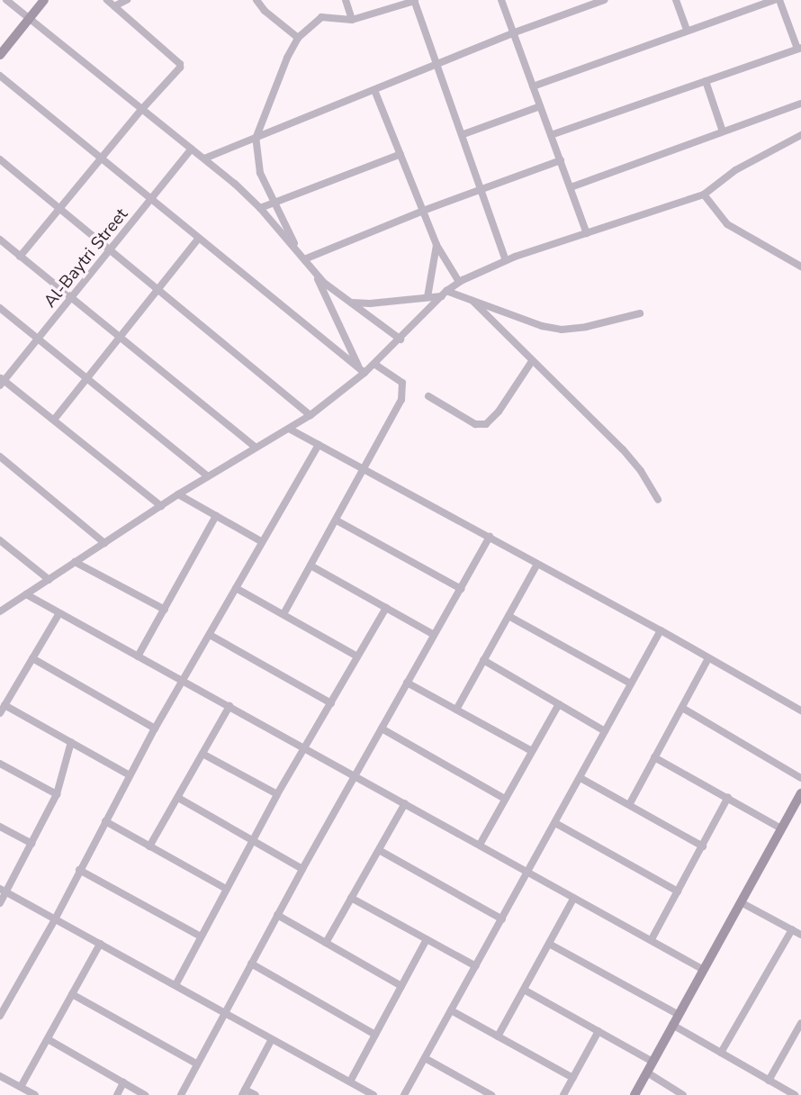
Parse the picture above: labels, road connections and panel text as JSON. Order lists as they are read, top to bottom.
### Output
{
  "streets": {
    "street": ["Al-Baytri Street"]
  }
}
